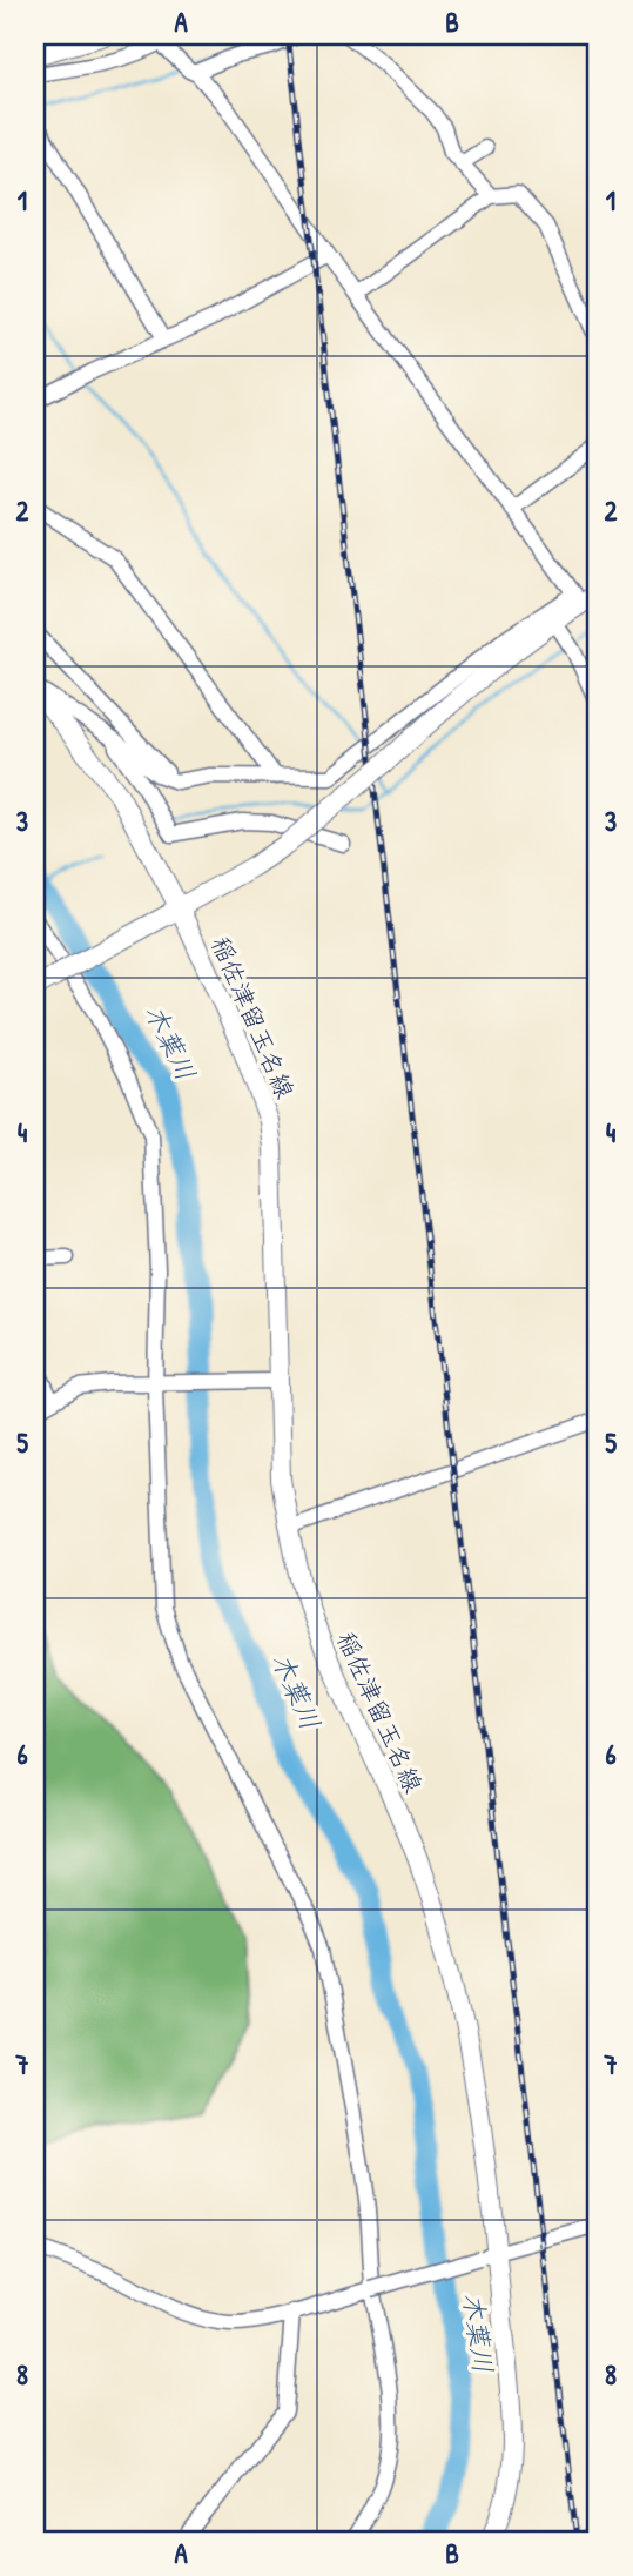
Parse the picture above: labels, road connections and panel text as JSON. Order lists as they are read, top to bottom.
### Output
{
  "streets": {
    "main road": ["稲佐津留玉名線"]
  },
  "water": ["木葉川"],
  "grid": {
    "columns": ["A", "B"],
    "rows": [
      "1",
      "2",
      "3",
      "4",
      "5",
      "6",
      "7",
      "8"
    ]
  }
}
